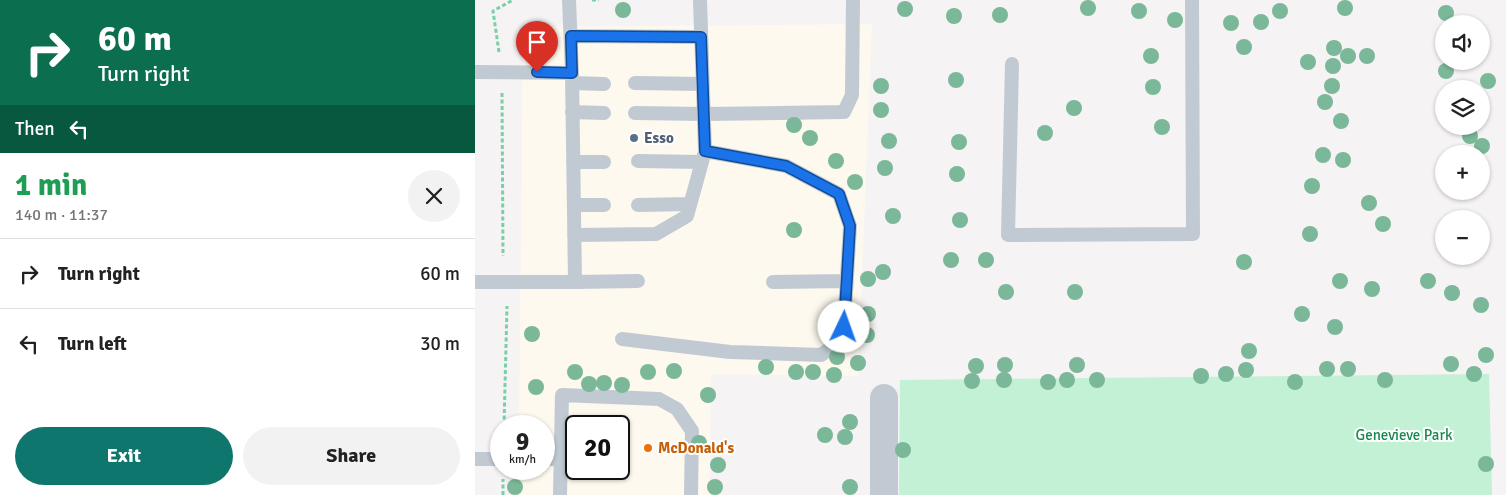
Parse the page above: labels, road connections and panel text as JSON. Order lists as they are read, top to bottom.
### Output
{
  "parks": ["Genevieve Park"],
  "places": ["Esso", "McDonald's"],
  "page": {
    "turn": ["60 m", "Turn right"],
    "map_buttons": ["+", "−"],
    "then": "Then",
    "heading": ["1 min", "140 m · 11:37"],
    "list": [
      {
        "name": "Turn right",
        "value": "60 m"
      },
      {
        "name": "Turn left",
        "value": "30 m"
      }
    ],
    "speed": "9 km/h",
    "limit": "20",
    "buttons": ["Exit", "Share"]
  }
}
